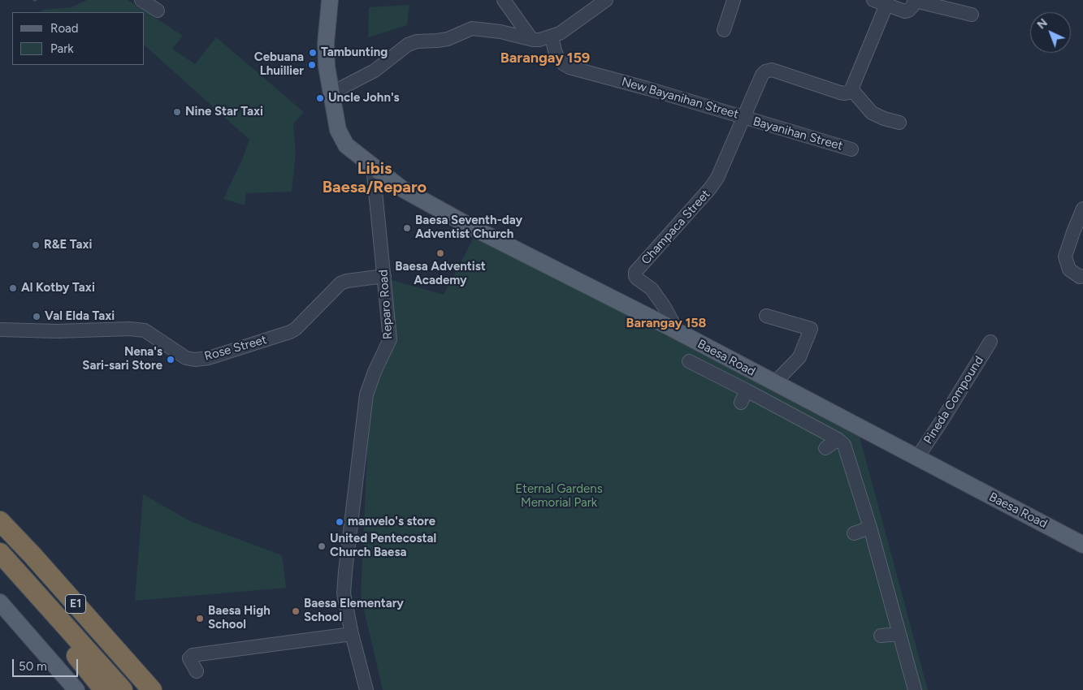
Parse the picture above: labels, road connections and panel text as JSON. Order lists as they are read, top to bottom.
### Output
{
  "streets": {
    "highway": ["E1"],
    "main road": ["Baesa Road"],
    "street": [
      "New Bayanihan Street",
      "Bayanihan Street",
      "Champaca Street",
      "Reparo Road",
      "Rose Street",
      "Pineda Compound"
    ]
  },
  "crossings": [
    ["New Bayanihan Street", "Bayanihan Street"],
    ["New Bayanihan Street", "Champaca Street"],
    ["Bayanihan Street", "Champaca Street"],
    ["Champaca Street", "Baesa Road"],
    ["Reparo Road", "Rose Street"],
    ["Reparo Road", "Baesa Road"],
    ["Baesa Road", "Pineda Compound"]
  ],
  "districts": ["Barangay 159", "Libis Baesa/Reparo", "Barangay 158"],
  "parks": ["Eternal Gardens Memorial Park"],
  "places": [
    "Tambunting",
    "Cebuana Lhuillier",
    "Uncle John's",
    "Nine Star Taxi",
    "Baesa Seventh-day Adventist Church",
    "R&E Taxi",
    "Baesa Adventist Academy",
    "Al Kotby Taxi",
    "Val Elda Taxi",
    "Nena's Sari-sari Store",
    "manvelo's store",
    "United Pentecostal Church Baesa",
    "Baesa Elementary School",
    "Baesa High School"
  ],
  "legend": ["Road", "Park"],
  "scale_bar": "50 m",
  "north": "top left"
}
